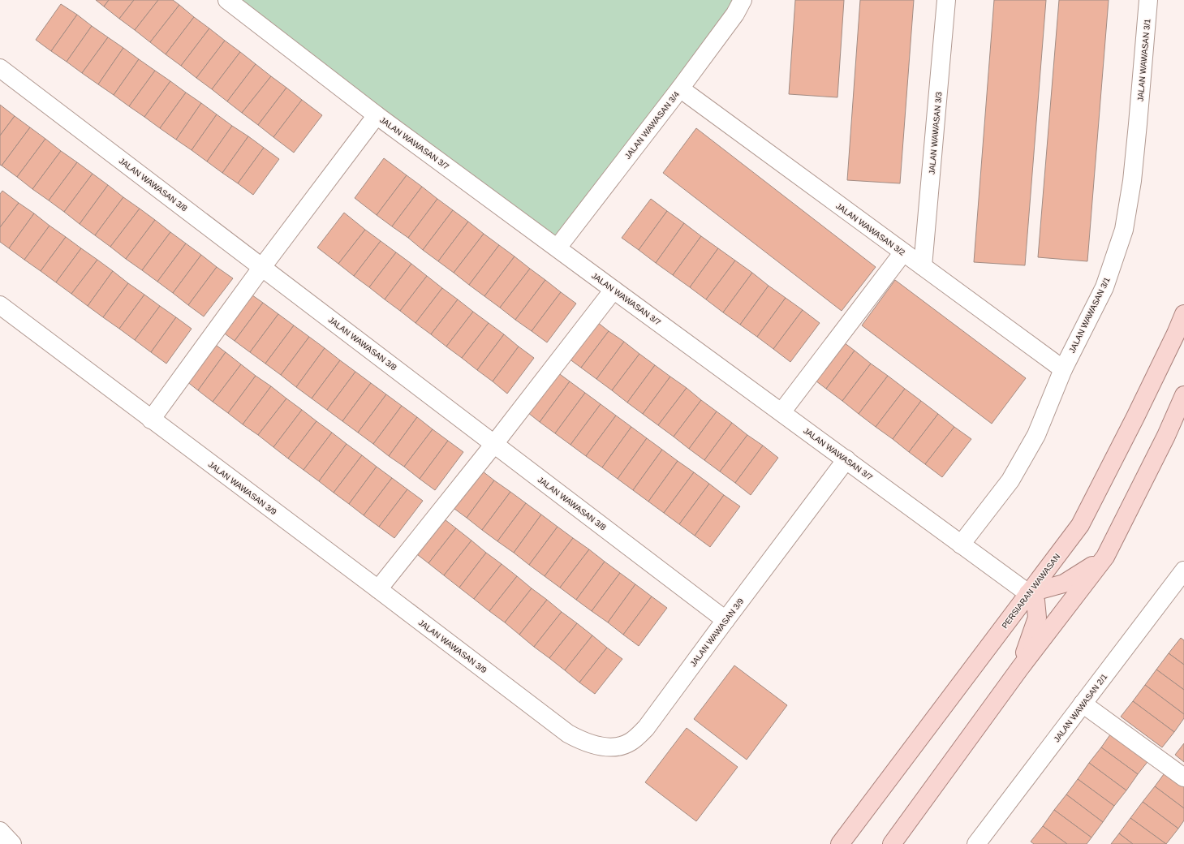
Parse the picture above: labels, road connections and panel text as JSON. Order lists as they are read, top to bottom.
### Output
{
  "streets": {
    "main road": ["PERSIARAN WAWASAN"],
    "street": [
      "JALAN WAWASAN 3/1",
      "JALAN WAWASAN 3/4",
      "JALAN WAWASAN 3/3",
      "JALAN WAWASAN 3/7",
      "JALAN WAWASAN 3/8",
      "JALAN WAWASAN 3/2",
      "JALAN WAWASAN 3/9",
      "JALAN WAWASAN 2/1"
    ]
  },
  "crossings": [
    ["JALAN WAWASAN 3/1", "JALAN WAWASAN 3/7"],
    ["JALAN WAWASAN 3/1", "JALAN WAWASAN 3/2"],
    ["JALAN WAWASAN 3/4", "JALAN WAWASAN 3/7"],
    ["JALAN WAWASAN 3/4", "JALAN WAWASAN 3/2"],
    ["JALAN WAWASAN 3/3", "JALAN WAWASAN 3/2"],
    ["JALAN WAWASAN 3/7", "JALAN WAWASAN 3/9"],
    ["JALAN WAWASAN 3/7", "PERSIARAN WAWASAN"],
    ["JALAN WAWASAN 3/8", "JALAN WAWASAN 3/9"]
  ]
}
